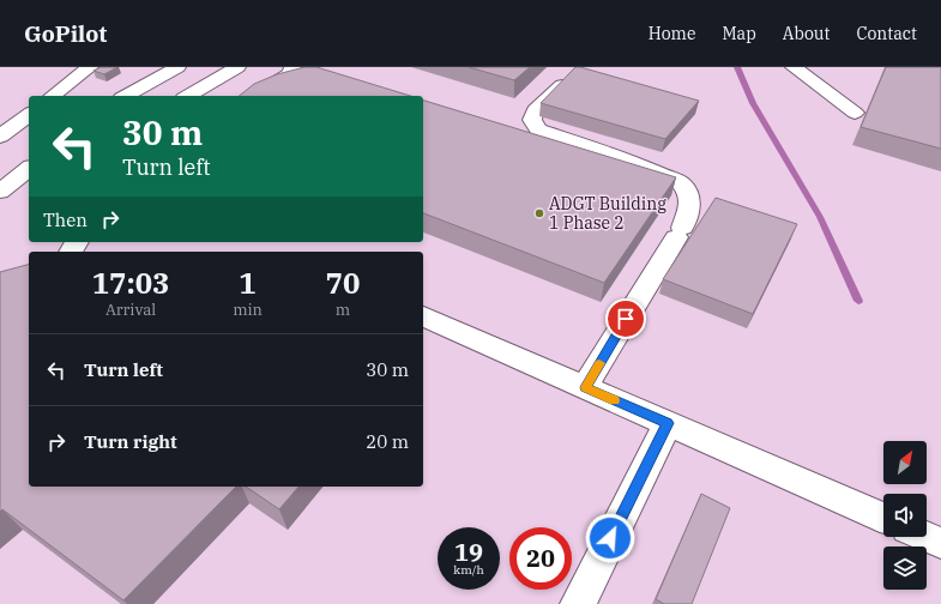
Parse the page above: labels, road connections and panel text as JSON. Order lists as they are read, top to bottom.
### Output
{
  "places": ["ADGT Building 1 Phase 2"],
  "north": "top right",
  "page": {
    "header": "GoPilot",
    "nav": [
      "Home",
      "Map",
      "About",
      "Contact"
    ],
    "turn": ["30 m", "Turn left"],
    "then": "Then",
    "eta": [
      "17:03",
      "Arrival",
      "1",
      "min",
      "70",
      "m"
    ],
    "list": [
      {
        "name": "Turn left",
        "value": "30 m"
      },
      {
        "name": "Turn right",
        "value": "20 m"
      }
    ],
    "speed": "19 km/h",
    "limit": "20"
  }
}
